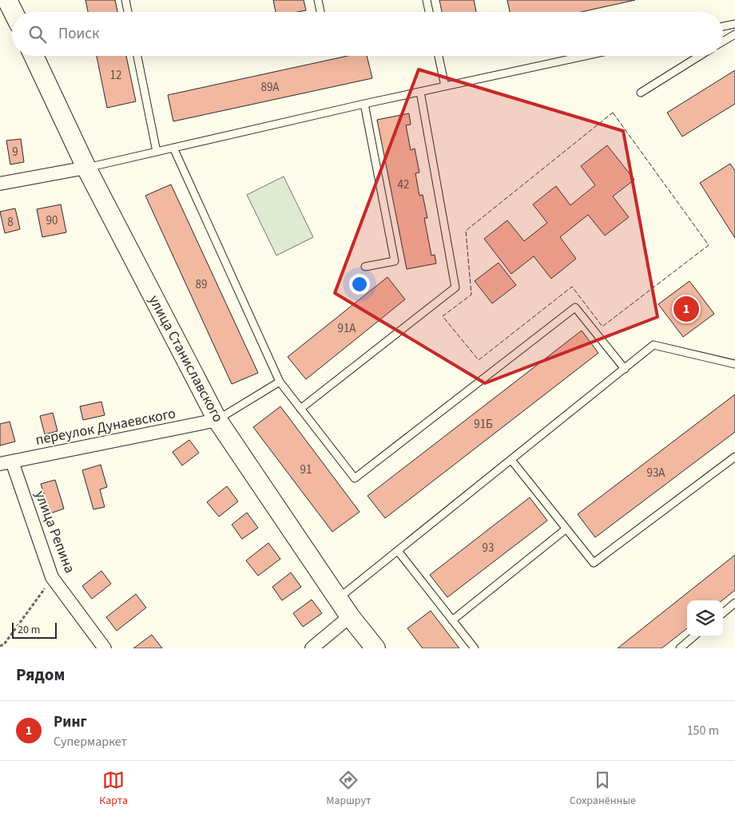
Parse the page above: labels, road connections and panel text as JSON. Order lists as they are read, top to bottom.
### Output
{
  "streets": {
    "main road": ["улица Станиславского"],
    "street": ["переулок Дунаевского", "улица Репина"]
  },
  "crossings": [
    ["улица Станиславского", "переулок Дунаевского"],
    ["переулок Дунаевского", "улица Репина"]
  ],
  "house_numbers": [
    "12",
    "89А",
    "9",
    "42",
    "90",
    "8",
    "89",
    "91А",
    "91Б",
    "91",
    "93А",
    "93"
  ],
  "scale_bar": "20 m",
  "page": {
    "search": "Поиск",
    "pins": "1",
    "scale": "20 m",
    "heading": "Рядом",
    "list": [
      {
        "mark": "1",
        "name": "Ринг",
        "note": "Супермаркет",
        "value": "150 m"
      }
    ],
    "nav": ["Карта", "Маршрут", "Сохранённые"]
  }
}
